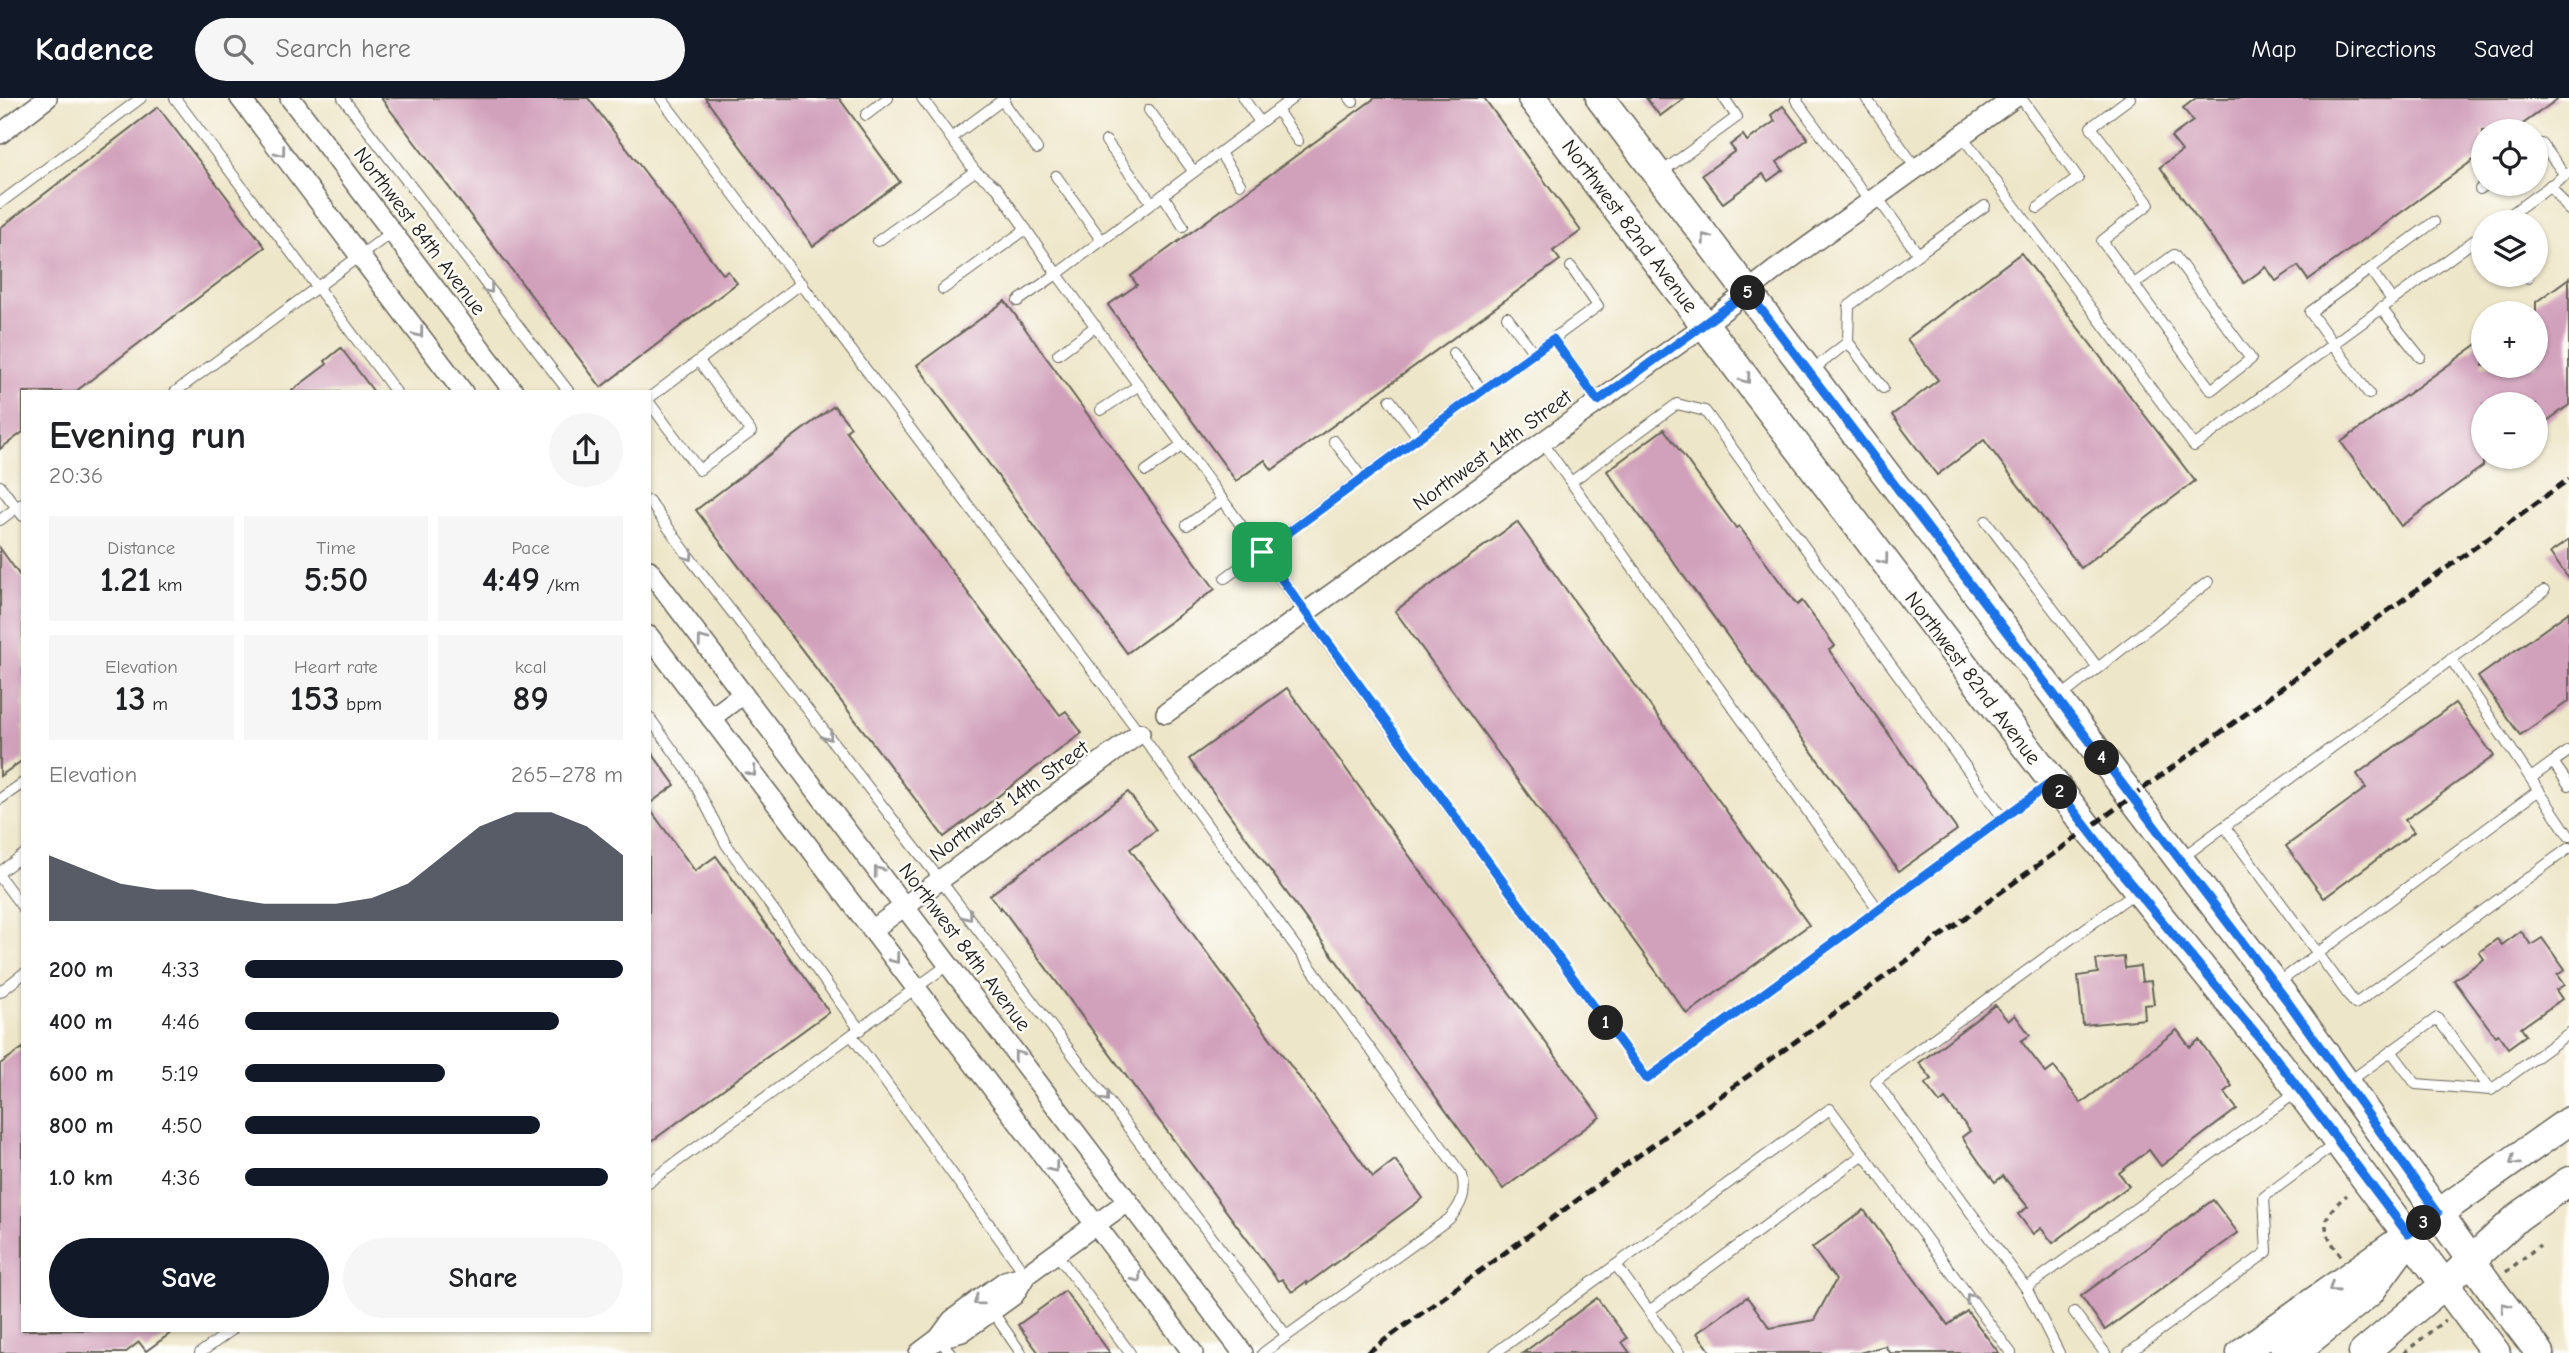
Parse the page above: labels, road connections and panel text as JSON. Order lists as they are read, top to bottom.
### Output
{
  "streets": {
    "street": ["Northwest 82nd Avenue", "Northwest 84th Avenue", "Northwest 14th Street"]
  },
  "crossings": [
    ["Northwest 82nd Avenue", "Northwest 14th Street"],
    ["Northwest 84th Avenue", "Northwest 14th Street"]
  ],
  "page": {
    "header": "Kadence",
    "search": "Search here",
    "nav": ["Map", "Directions", "Saved"],
    "map_buttons": ["+", "−"],
    "pins": [
      "5",
      "4",
      "2",
      "1",
      "3"
    ],
    "heading": ["Evening run", "20:36"],
    "stats": [
      ["Distance", "1.21 km"],
      ["Time", "5:50"],
      ["Pace", "4:49 /km"],
      ["Elevation", "13 m"],
      ["Heart rate", "153 bpm"],
      ["kcal", "89"]
    ],
    "chart": ["Elevation", "265–278 m"],
    "list": [
      {
        "name": "200 m",
        "note": "4:33"
      },
      {
        "name": "400 m",
        "note": "4:46"
      },
      {
        "name": "600 m",
        "note": "5:19"
      },
      {
        "name": "800 m",
        "note": "4:50"
      },
      {
        "name": "1.0 km",
        "note": "4:36"
      }
    ],
    "buttons": ["Save", "Share"]
  }
}
